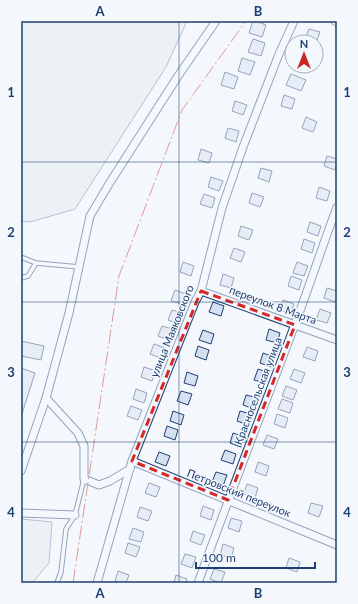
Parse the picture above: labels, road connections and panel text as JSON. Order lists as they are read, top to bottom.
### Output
{
  "streets": {
    "street": [
      "переулок 8 Марта",
      "улица Маяковского",
      "Красносельская улица",
      "Петровский переулок"
    ]
  },
  "crossings": [
    ["переулок 8 Марта", "улица Маяковского"],
    ["переулок 8 Марта", "Красносельская улица"],
    ["улица Маяковского", "Петровский переулок"],
    ["Красносельская улица", "Петровский переулок"]
  ],
  "scale_bar": "100 m",
  "north": "top",
  "grid": {
    "columns": ["A", "B"],
    "rows": [
      "1",
      "2",
      "3",
      "4"
    ]
  }
}
